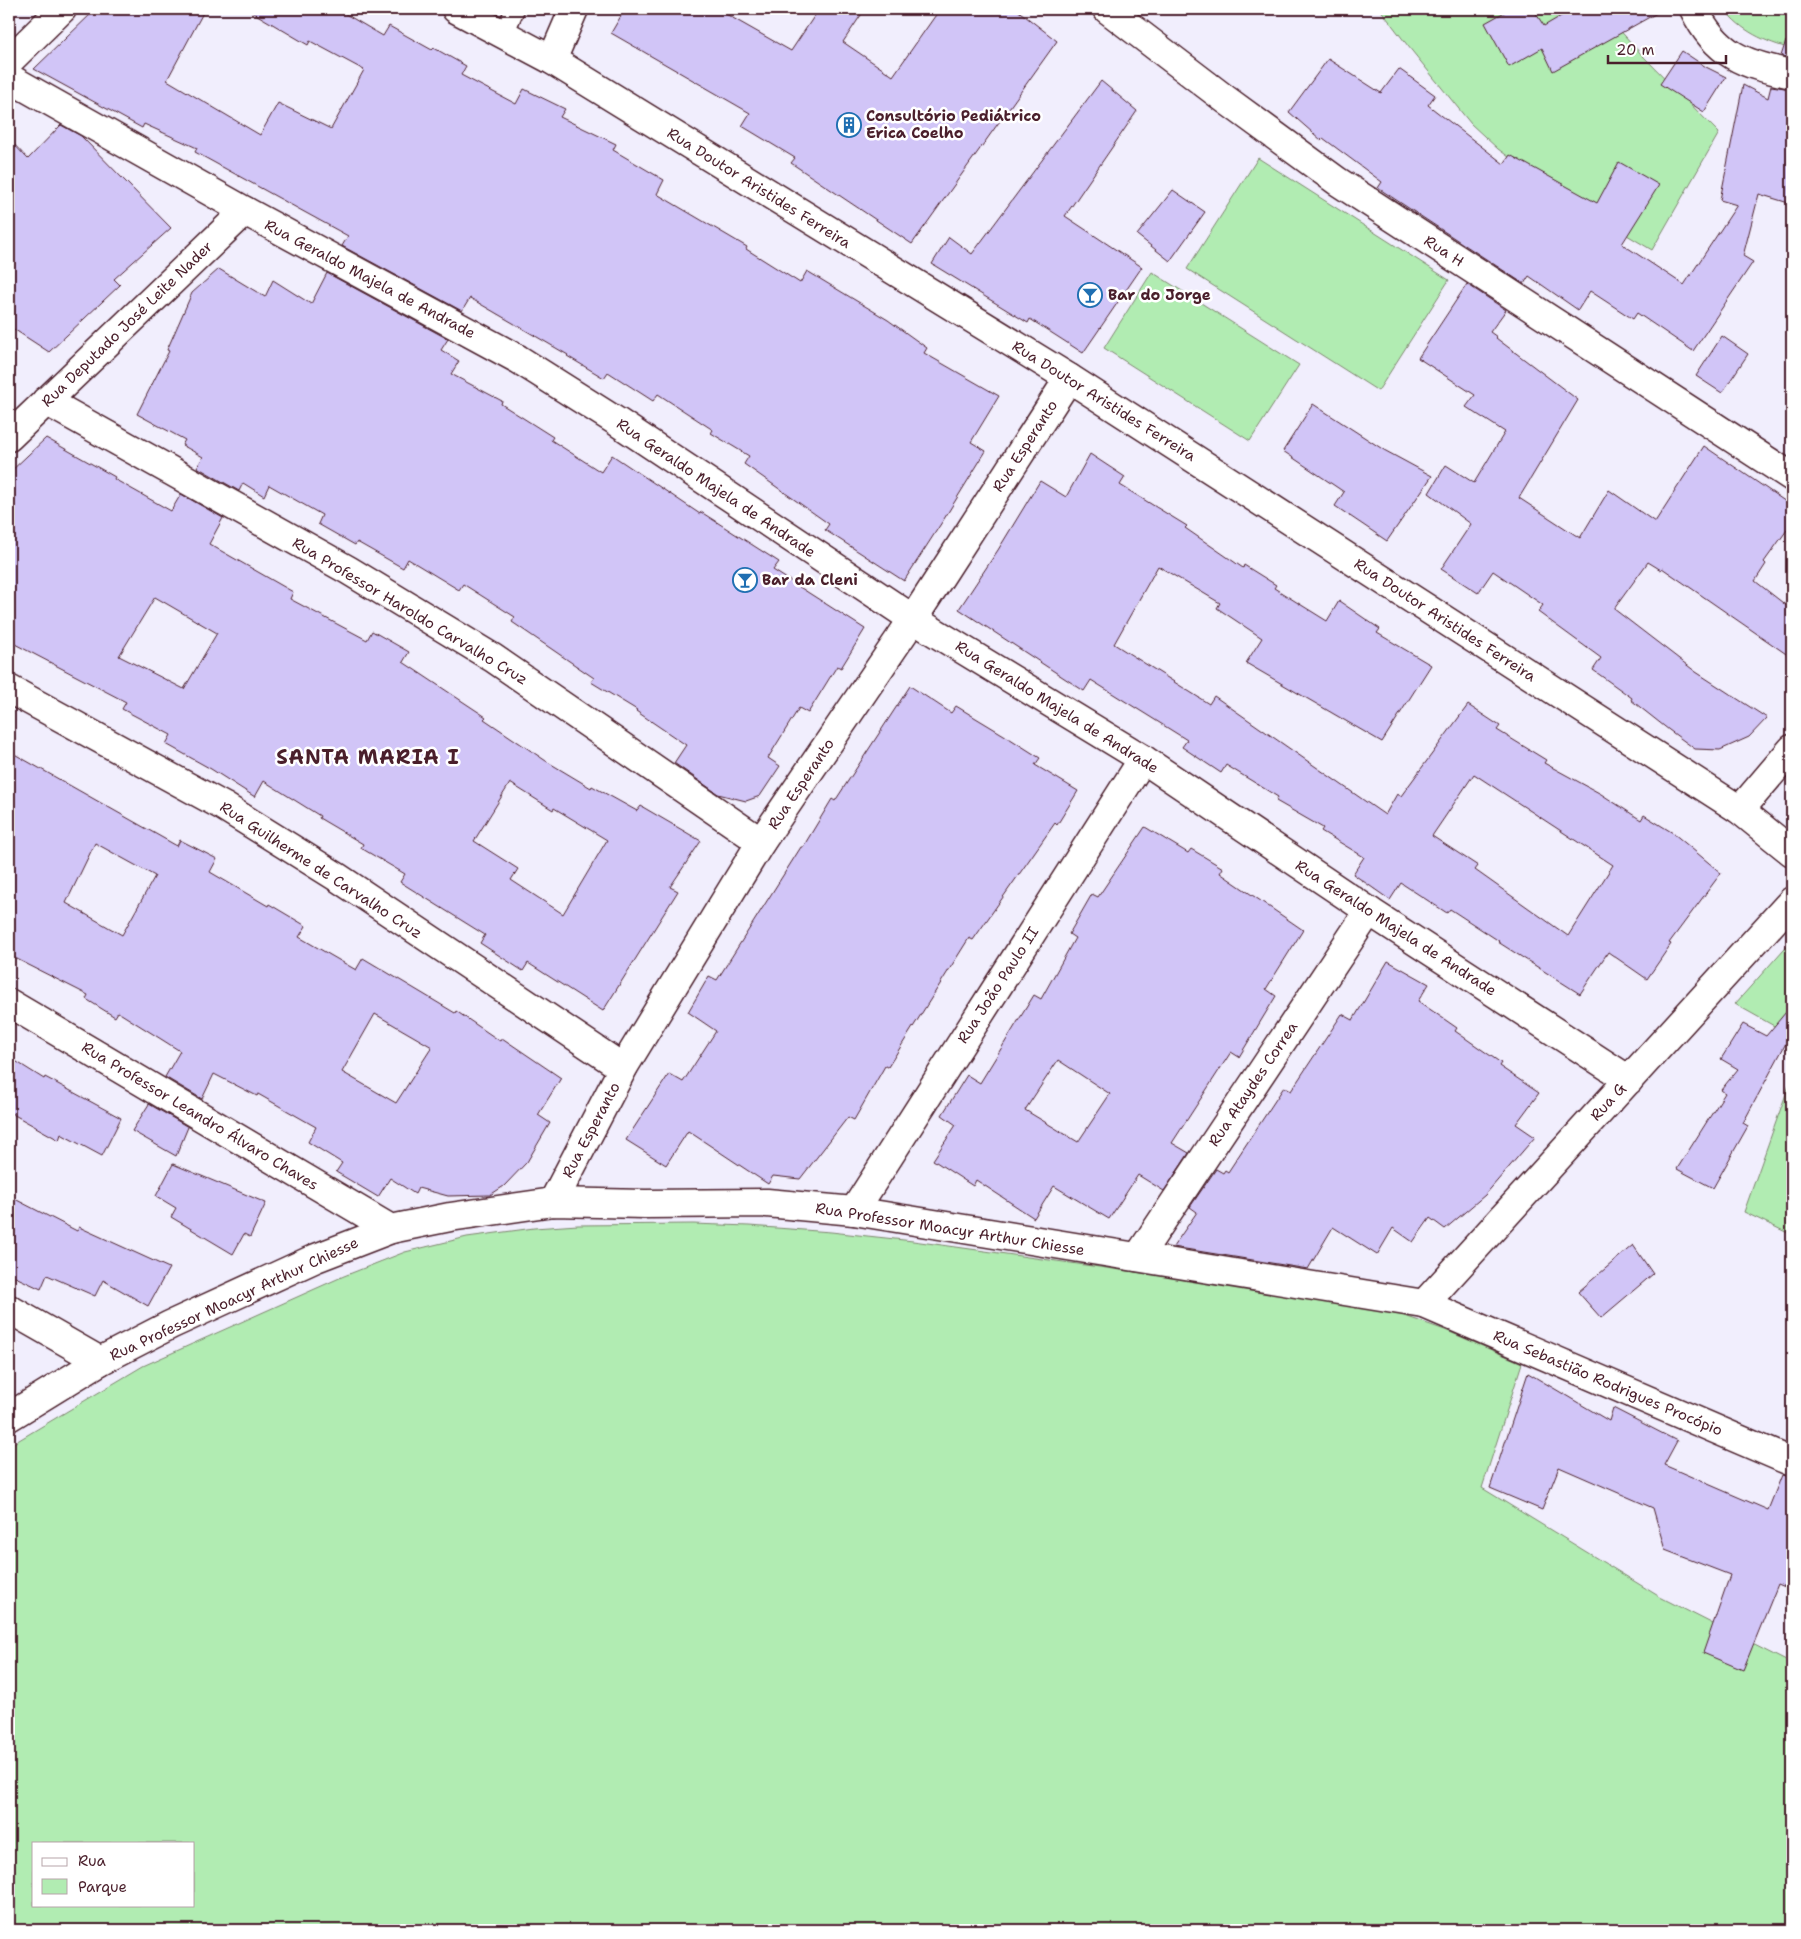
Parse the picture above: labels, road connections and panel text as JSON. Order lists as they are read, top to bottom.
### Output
{
  "streets": {
    "street": [
      "Rua Doutor Aristides Ferreira",
      "Rua H",
      "Rua Geraldo Majela de Andrade",
      "Rua Deputado José Leite Nader",
      "Rua Esperanto",
      "Rua Professor Haroldo Carvalho Cruz",
      "Rua Guilherme de Carvalho Cruz",
      "Rua João Paulo II",
      "Rua Ataydes Correa",
      "Rua G",
      "Rua Professor Leandro Álvaro Chaves",
      "Rua Professor Moacyr Arthur Chiesse",
      "Rua Sebastião Rodrigues Procópio"
    ]
  },
  "crossings": [
    ["Rua Doutor Aristides Ferreira", "Rua Esperanto"],
    ["Rua Geraldo Majela de Andrade", "Rua Deputado José Leite Nader"],
    ["Rua Geraldo Majela de Andrade", "Rua Esperanto"],
    ["Rua Geraldo Majela de Andrade", "Rua João Paulo II"],
    ["Rua Geraldo Majela de Andrade", "Rua Ataydes Correa"],
    ["Rua Geraldo Majela de Andrade", "Rua G"],
    ["Rua Deputado José Leite Nader", "Rua Professor Haroldo Carvalho Cruz"],
    ["Rua Esperanto", "Rua Professor Haroldo Carvalho Cruz"],
    ["Rua Esperanto", "Rua Guilherme de Carvalho Cruz"],
    ["Rua Esperanto", "Rua Professor Moacyr Arthur Chiesse"],
    ["Rua João Paulo II", "Rua Professor Moacyr Arthur Chiesse"],
    ["Rua Ataydes Correa", "Rua Professor Moacyr Arthur Chiesse"],
    ["Rua G", "Rua Professor Moacyr Arthur Chiesse"],
    ["Rua G", "Rua Sebastião Rodrigues Procópio"],
    ["Rua Professor Leandro Álvaro Chaves", "Rua Professor Moacyr Arthur Chiesse"],
    ["Rua Professor Moacyr Arthur Chiesse", "Rua Sebastião Rodrigues Procópio"]
  ],
  "districts": ["SANTA MARIA I"],
  "places": {
    "building": ["Consultório Pediátrico Erica Coelho"],
    "bar": ["Bar do Jorge", "Bar da Cleni"]
  },
  "legend": ["Rua", "Parque"],
  "scale_bar": "20 m"
}
